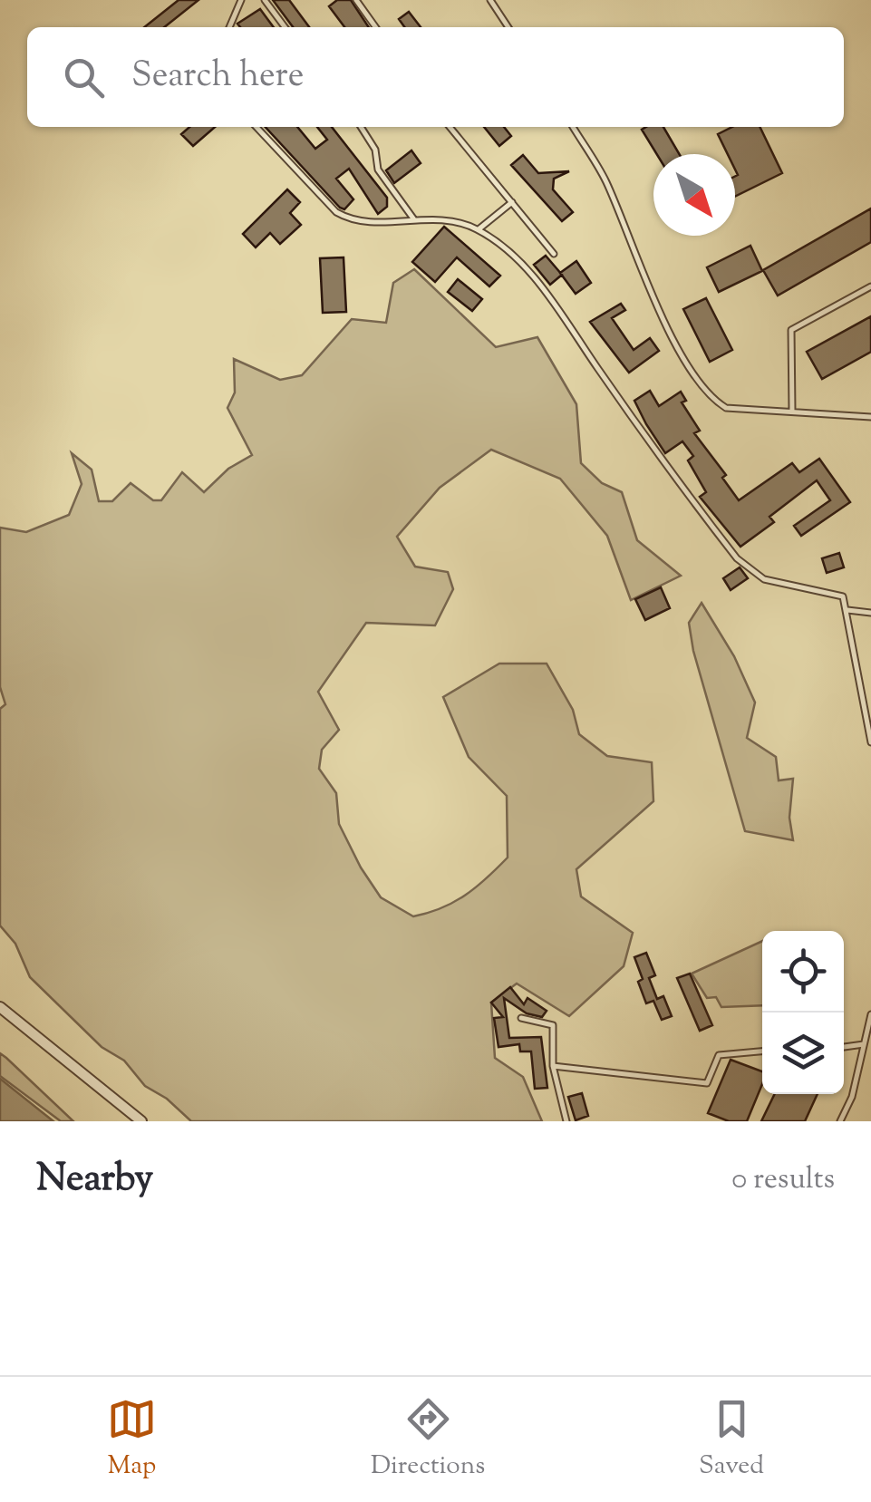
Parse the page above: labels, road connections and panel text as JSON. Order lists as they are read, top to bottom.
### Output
{
  "north": "bottom right",
  "page": {
    "search": "Search here",
    "heading": ["Nearby", "0 results"],
    "nav": ["Map", "Directions", "Saved"]
  }
}
